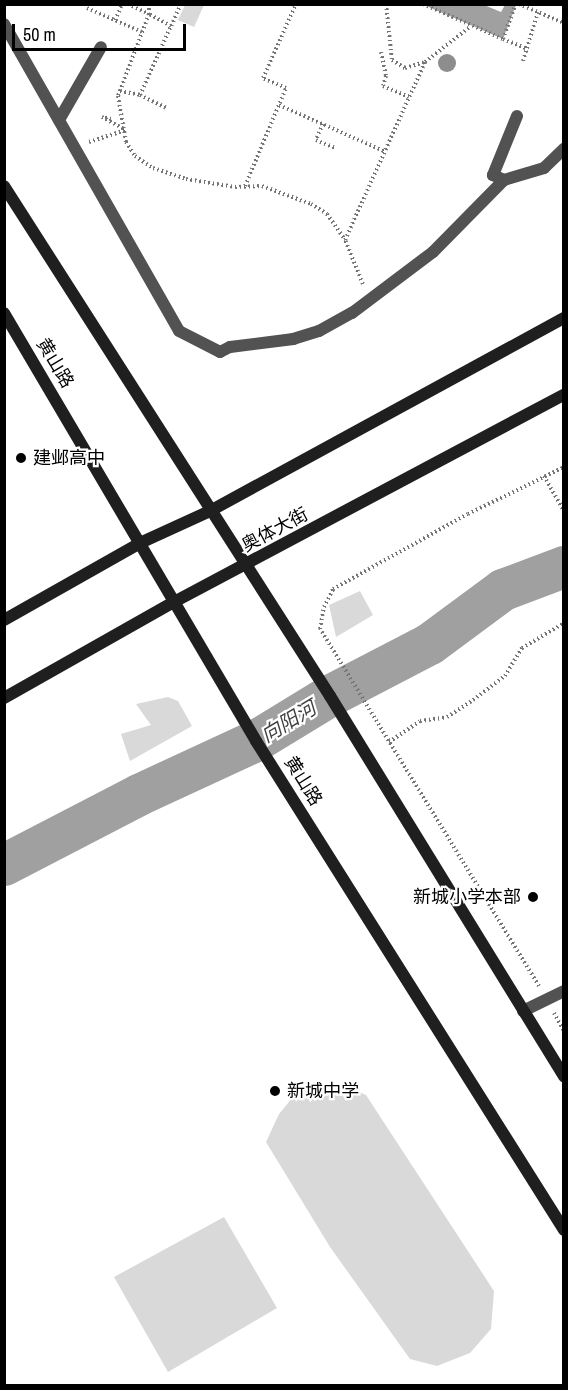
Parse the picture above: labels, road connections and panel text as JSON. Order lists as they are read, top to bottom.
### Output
{
  "streets": {
    "main road": ["黄山路", "奥体大街"]
  },
  "crossings": [
    ["黄山路", "奥体大街"]
  ],
  "water": ["向阳河"],
  "places": ["建邺高中", "新城小学本部", "新城中学"],
  "scale_bar": "50 m"
}
